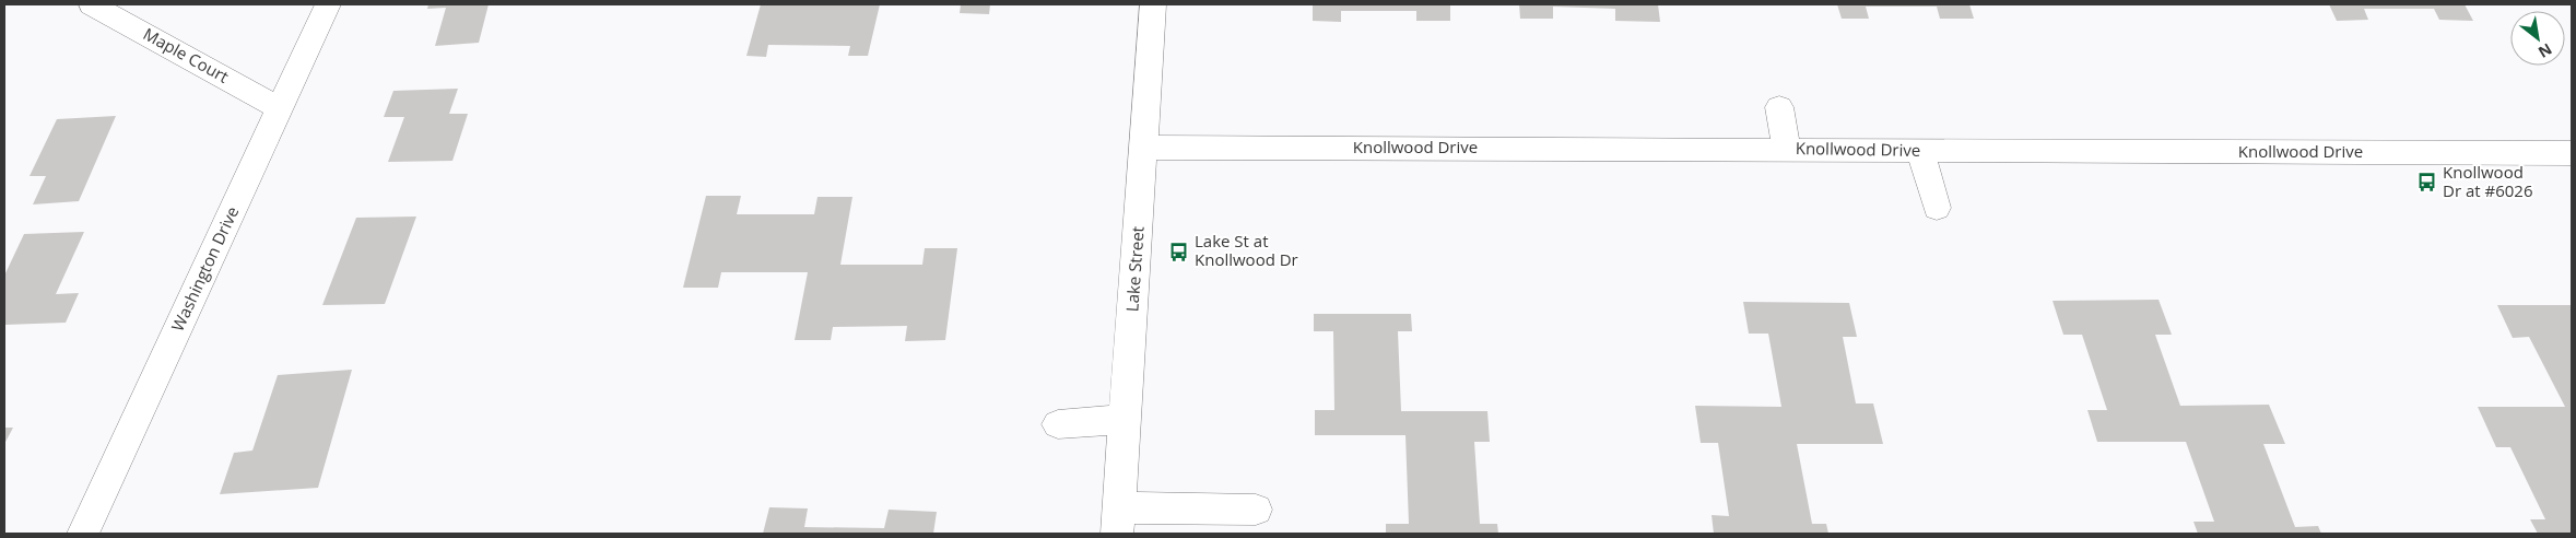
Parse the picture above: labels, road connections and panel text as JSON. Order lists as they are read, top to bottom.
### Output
{
  "streets": {
    "street": [
      "Maple Court",
      "Knollwood Drive",
      "Washington Drive",
      "Lake Street"
    ]
  },
  "crossings": [
    ["Maple Court", "Washington Drive"],
    ["Knollwood Drive", "Lake Street"]
  ],
  "places": {
    "bus stop": ["Knollwood Dr at #6026", "Lake St at Knollwood Dr"]
  },
  "north": "bottom right"
}
